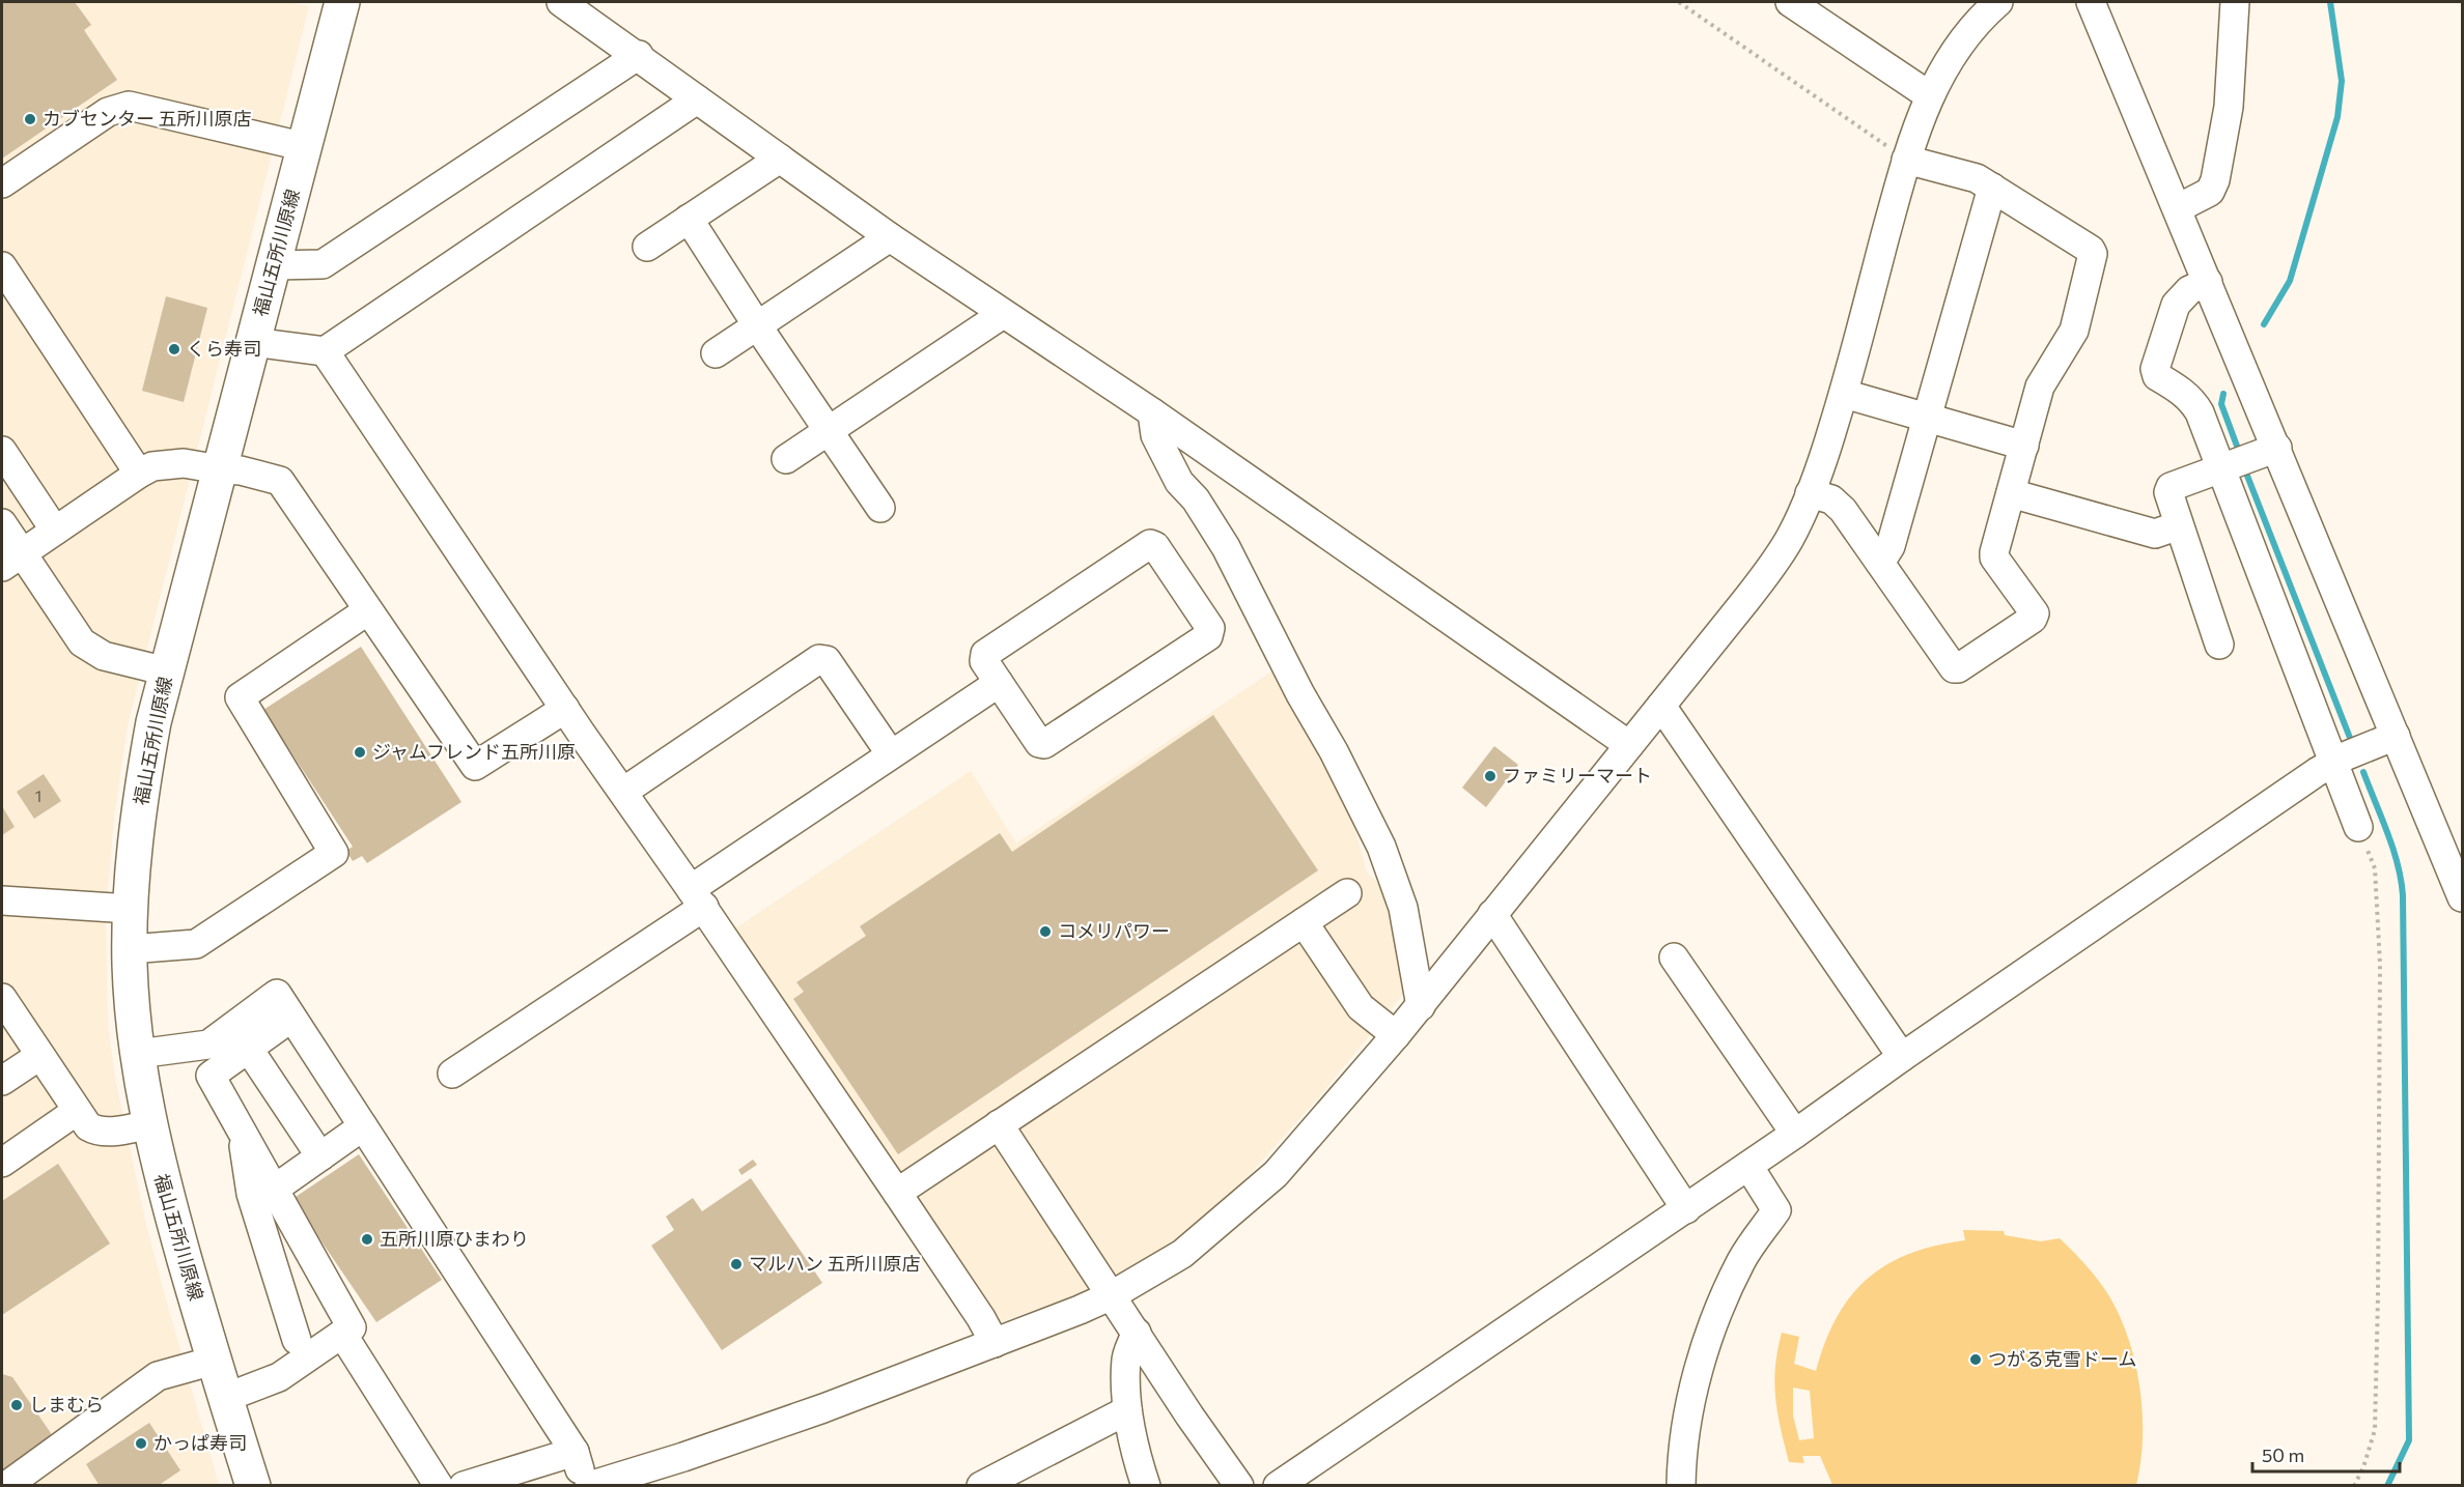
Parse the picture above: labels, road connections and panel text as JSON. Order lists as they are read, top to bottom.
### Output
{
  "streets": {
    "main road": ["福山五所川原線"]
  },
  "places": [
    "カブセンター 五所川原店",
    "くら寿司",
    "ジャムフレンド五所川原",
    "ファミリーマート",
    "コメリパワー",
    "五所川原ひまわり",
    "マルハン 五所川原店",
    "つがる克雪ドーム",
    "しまむら",
    "かっぱ寿司"
  ],
  "house_numbers": ["1"],
  "scale_bar": "50 m"
}
